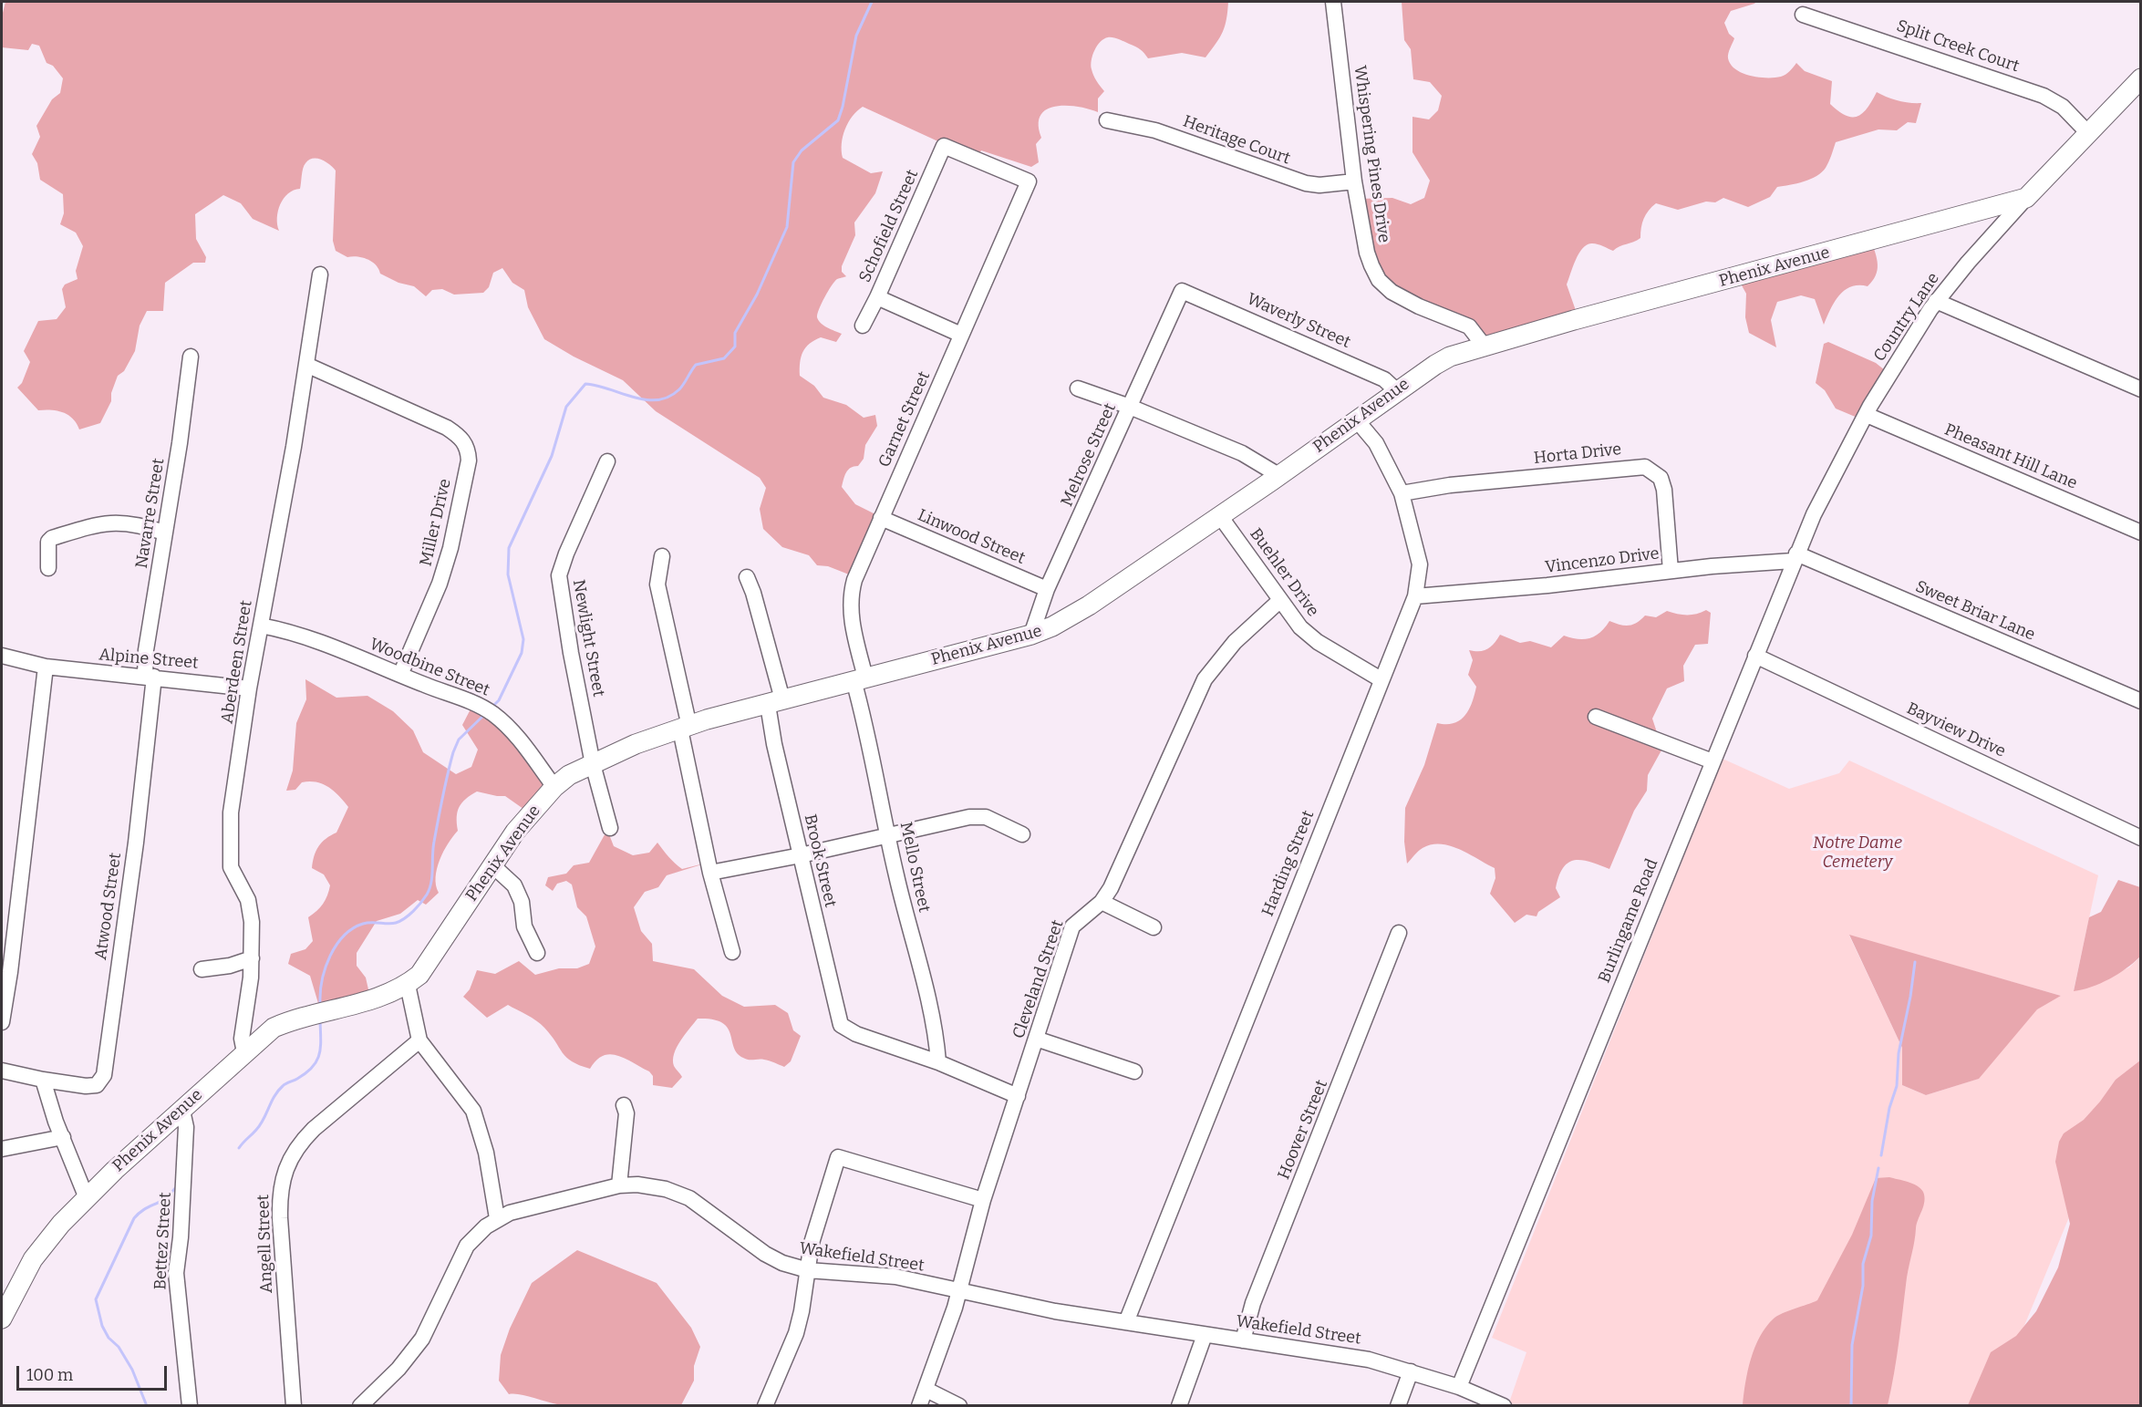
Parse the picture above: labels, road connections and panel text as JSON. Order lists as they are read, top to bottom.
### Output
{
  "streets": {
    "main road": ["Phenix Avenue"],
    "street": [
      "Split Creek Court",
      "Heritage Court",
      "Whispering Pines Drive",
      "Schofield Street",
      "Country Lane",
      "Waverly Street",
      "Garnet Street",
      "Horta Drive",
      "Melrose Street",
      "Pheasant Hill Lane",
      "Navarre Street",
      "Miller Drive",
      "Linwood Street",
      "Vincenzo Drive",
      "Buehler Drive",
      "Sweet Briar Lane",
      "Newlight Street",
      "Alpine Street",
      "Aberdeen Street",
      "Woodbine Street",
      "Bayview Drive",
      "Brook Street",
      "Harding Street",
      "Mello Street",
      "Atwood Street",
      "Burlingame Road",
      "Cleveland Street",
      "Hoover Street",
      "Bettez Street",
      "Angell Street",
      "Wakefield Street"
    ]
  },
  "crossings": [
    ["Heritage Court", "Whispering Pines Drive"],
    ["Whispering Pines Drive", "Phenix Avenue"],
    ["Schofield Street", "Garnet Street"],
    ["Phenix Avenue", "Country Lane"],
    ["Phenix Avenue", "Waverly Street"],
    ["Phenix Avenue", "Garnet Street"],
    ["Phenix Avenue", "Melrose Street"],
    ["Phenix Avenue", "Buehler Drive"],
    ["Phenix Avenue", "Newlight Street"],
    ["Phenix Avenue", "Aberdeen Street"],
    ["Phenix Avenue", "Woodbine Street"],
    ["Phenix Avenue", "Brook Street"],
    ["Phenix Avenue", "Harding Street"],
    ["Phenix Avenue", "Mello Street"],
    ["Phenix Avenue", "Bettez Street"],
    ["Country Lane", "Pheasant Hill Lane"],
    ["Country Lane", "Burlingame Road"],
    ["Waverly Street", "Melrose Street"],
    ["Garnet Street", "Linwood Street"],
    ["Garnet Street", "Mello Street"],
    ["Horta Drive", "Vincenzo Drive"],
    ["Horta Drive", "Harding Street"],
    ["Melrose Street", "Linwood Street"],
    ["Navarre Street", "Alpine Street"],
    ["Navarre Street", "Atwood Street"],
    ["Miller Drive", "Aberdeen Street"],
    ["Miller Drive", "Woodbine Street"],
    ["Vincenzo Drive", "Sweet Briar Lane"],
    ["Vincenzo Drive", "Harding Street"],
    ["Vincenzo Drive", "Burlingame Road"],
    ["Buehler Drive", "Harding Street"],
    ["Buehler Drive", "Cleveland Street"],
    ["Sweet Briar Lane", "Burlingame Road"],
    ["Alpine Street", "Aberdeen Street"],
    ["Alpine Street", "Atwood Street"],
    ["Aberdeen Street", "Woodbine Street"],
    ["Bayview Drive", "Burlingame Road"],
    ["Brook Street", "Mello Street"],
    ["Harding Street", "Wakefield Street"],
    ["Burlingame Road", "Wakefield Street"],
    ["Cleveland Street", "Wakefield Street"],
    ["Hoover Street", "Wakefield Street"]
  ],
  "parks": ["Notre Dame Cemetery"],
  "scale_bar": "100 m"
}
